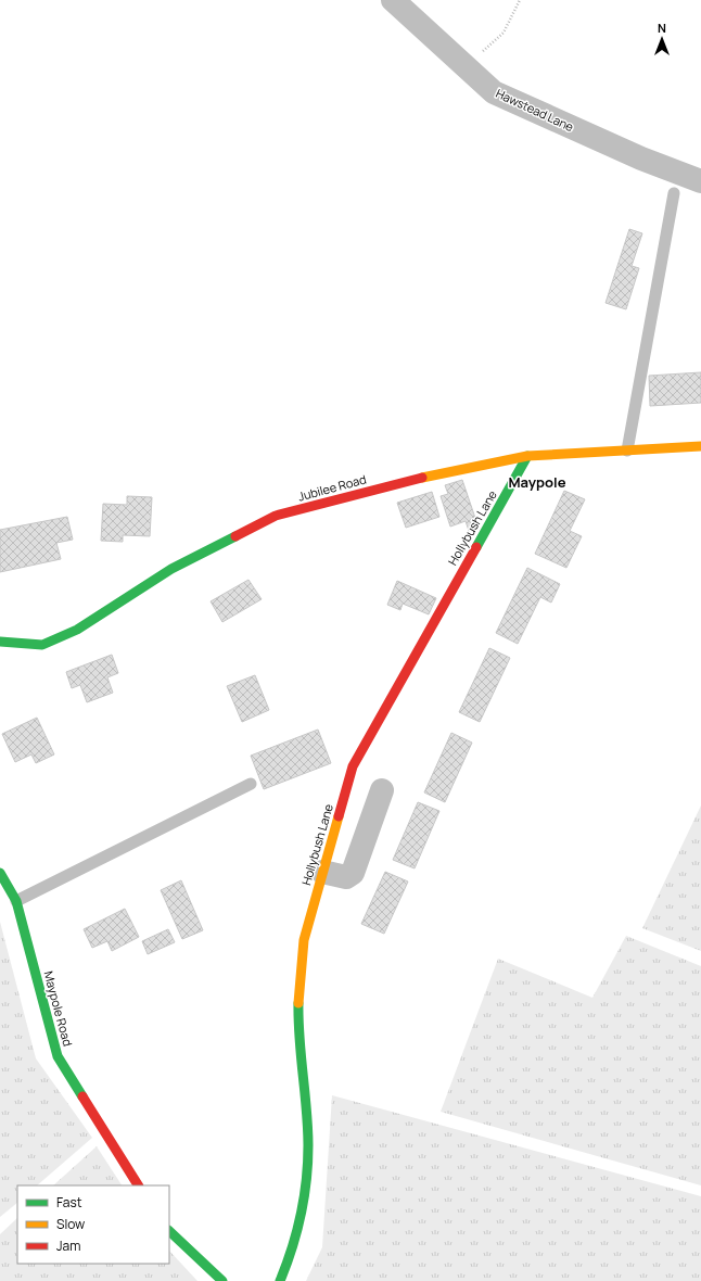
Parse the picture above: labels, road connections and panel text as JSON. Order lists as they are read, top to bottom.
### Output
{
  "streets": {
    "street": [
      "Hawstead Lane",
      "Jubilee Road",
      "Hollybush Lane",
      "Maypole Road"
    ]
  },
  "crossings": [
    ["Jubilee Road", "Hollybush Lane"]
  ],
  "districts": ["Maypole"],
  "legend": ["Fast", "Slow", "Jam"],
  "north": "top"
}
